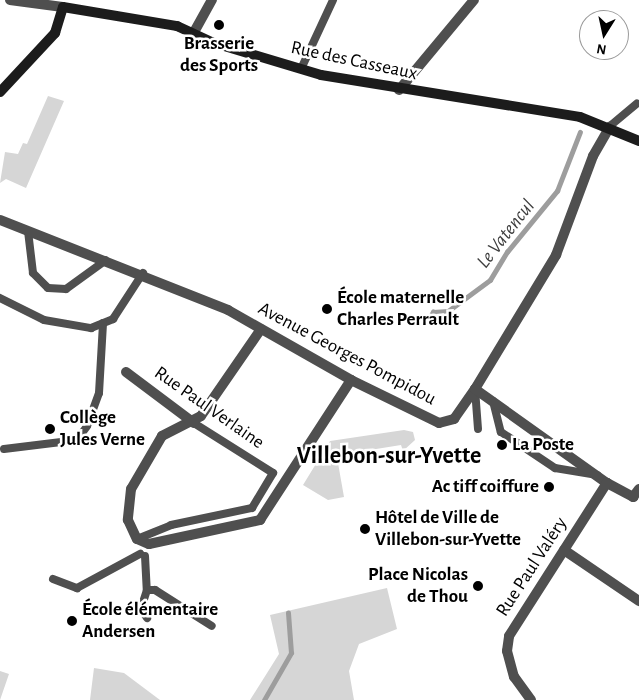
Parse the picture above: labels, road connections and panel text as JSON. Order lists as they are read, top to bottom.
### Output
{
  "streets": {
    "street": [
      "Rue des Casseaux",
      "Avenue Georges Pompidou",
      "Rue Paul Verlaine",
      "Rue Paul Valéry"
    ]
  },
  "crossings": [
    ["Rue des Casseaux", "Avenue Georges Pompidou"]
  ],
  "districts": ["Villebon-sur-Yvette"],
  "water": ["Le Vatencul"],
  "places": [
    "Brasserie des Sports",
    "École maternelle Charles Perrault",
    "Collège Jules Verne",
    "La Poste",
    "Ac tiff coiffure",
    "Hôtel de Ville de Villebon-sur-Yvette",
    "Place Nicolas de Thou",
    "École élémentaire Andersen"
  ],
  "north": "bottom"
}
